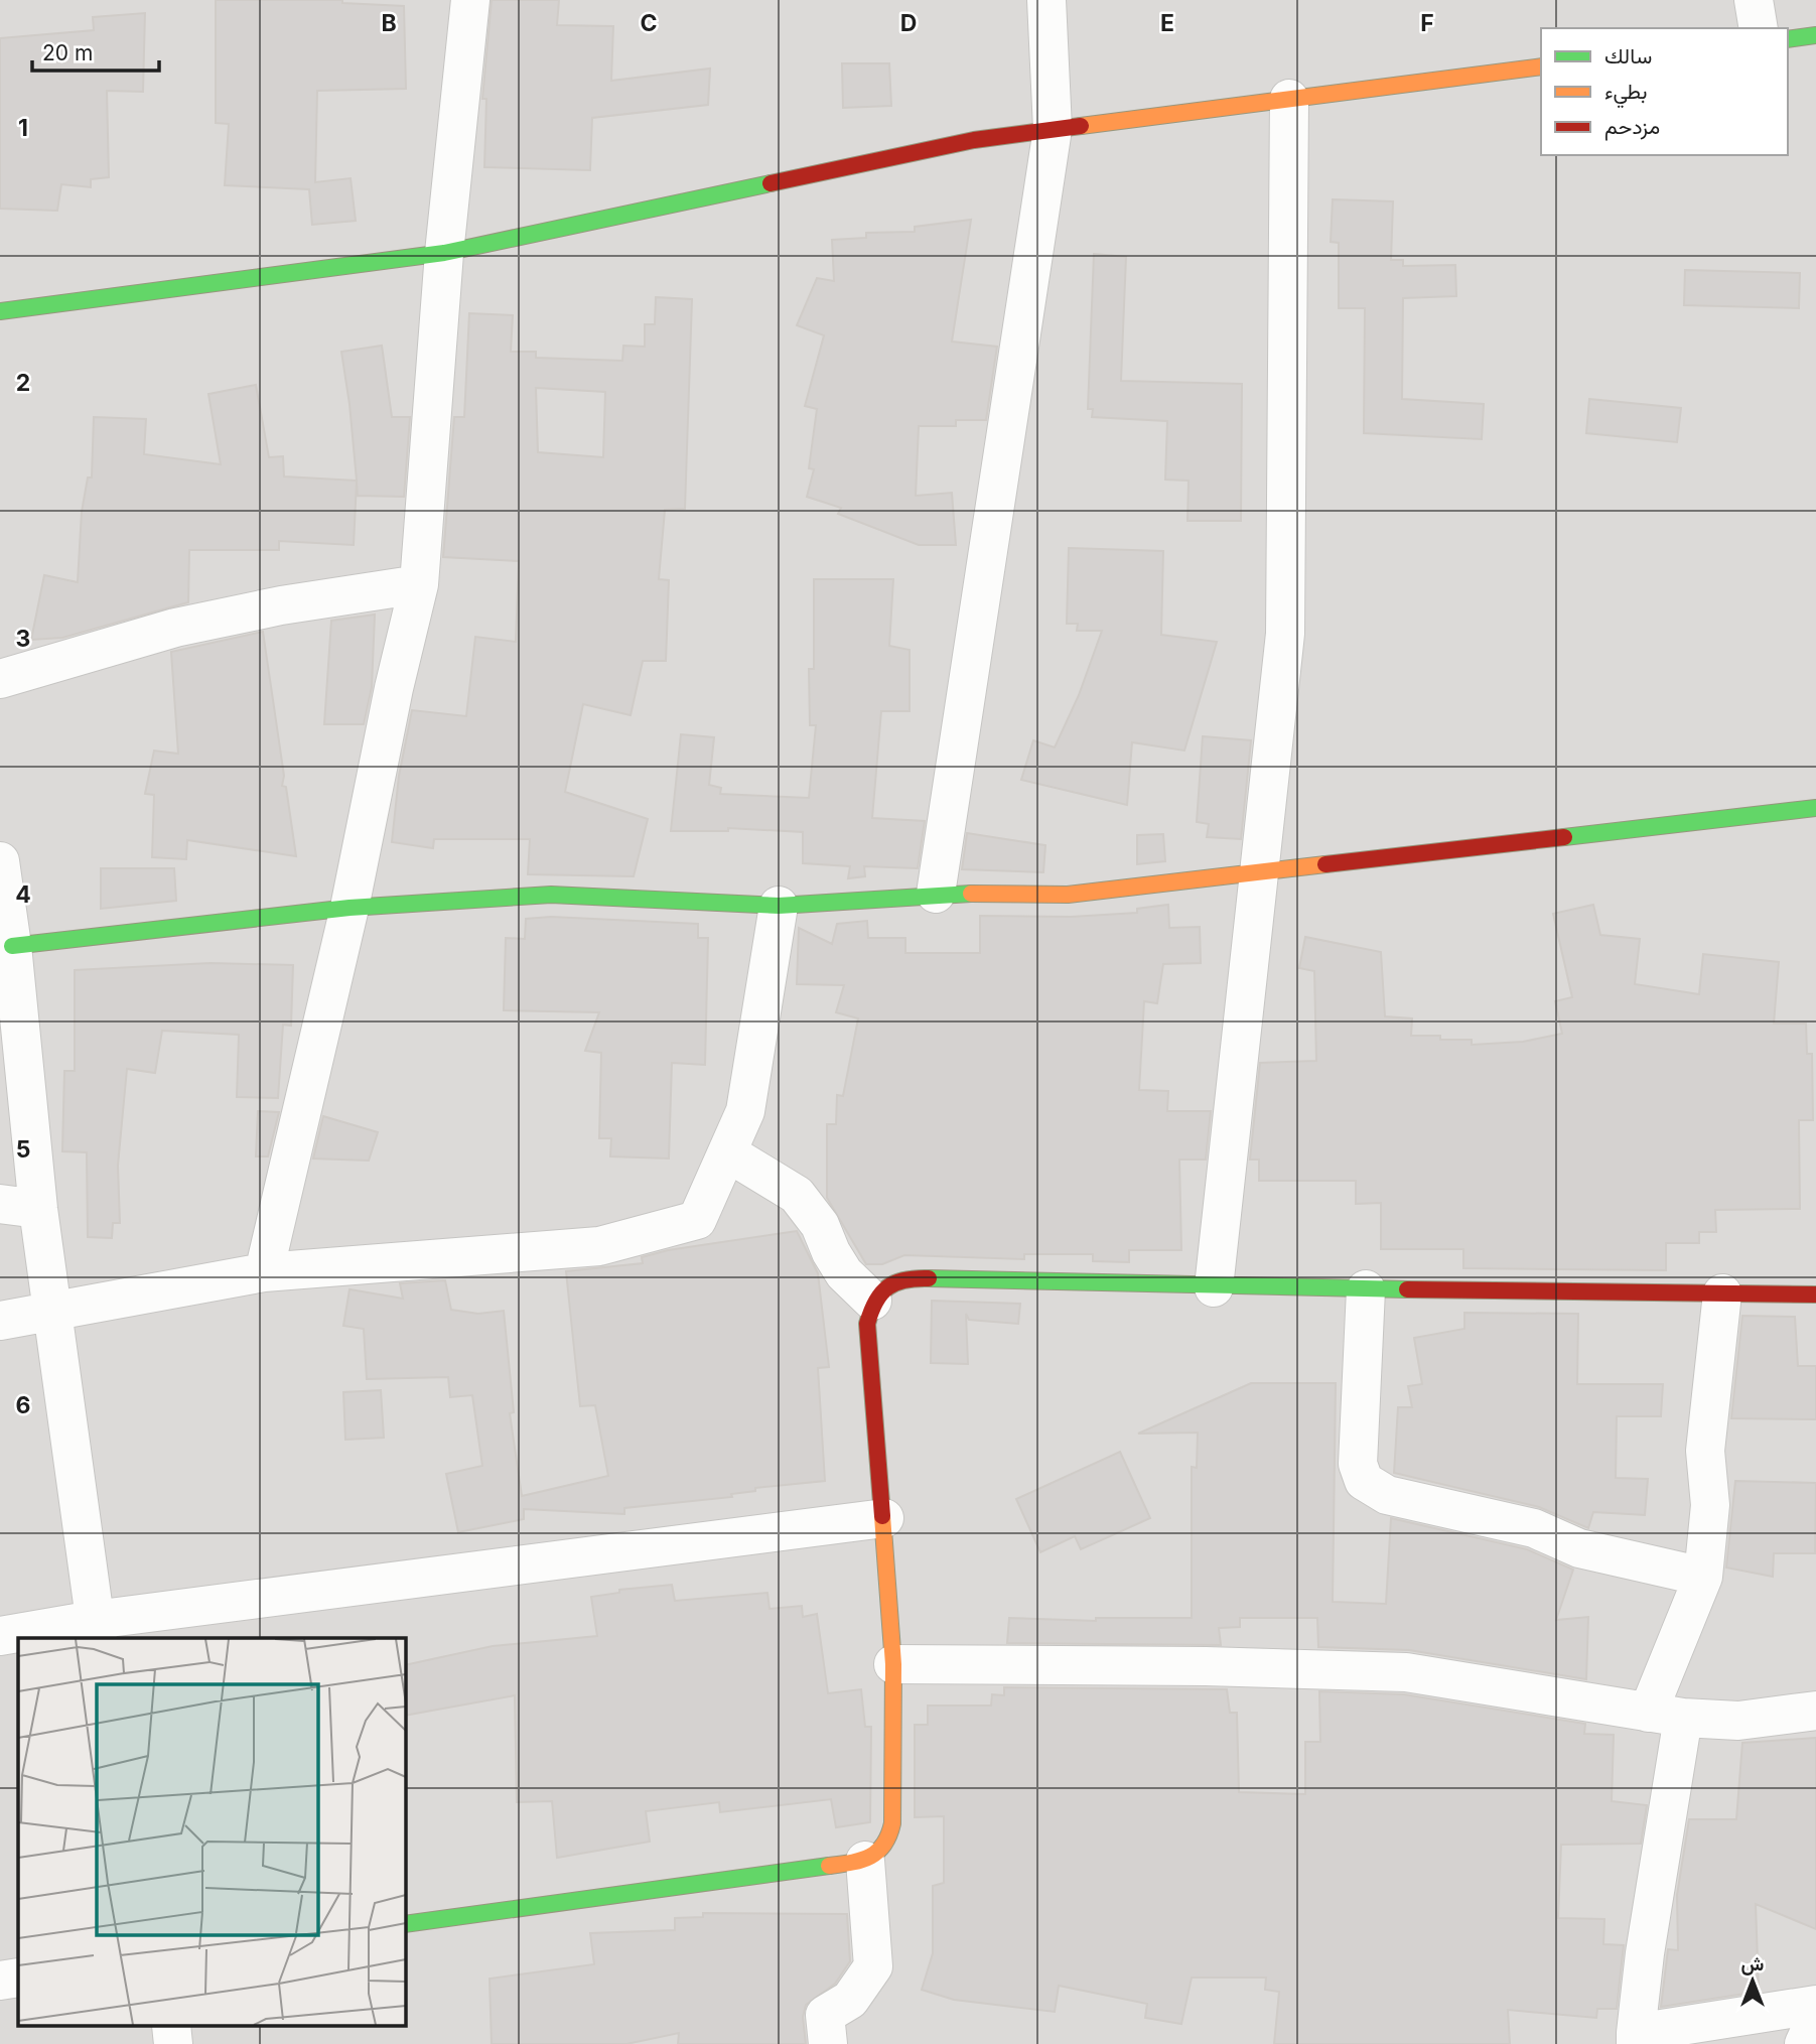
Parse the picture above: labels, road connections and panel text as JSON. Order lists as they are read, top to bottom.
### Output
{
  "legend": ["سالك", "بطيء", "مزدحم"],
  "scale_bar": "20 m",
  "north": "top",
  "grid": {
    "columns": [
      "B",
      "C",
      "D",
      "E",
      "F"
    ],
    "rows": [
      "1",
      "2",
      "3",
      "4",
      "5",
      "6"
    ]
  }
}
